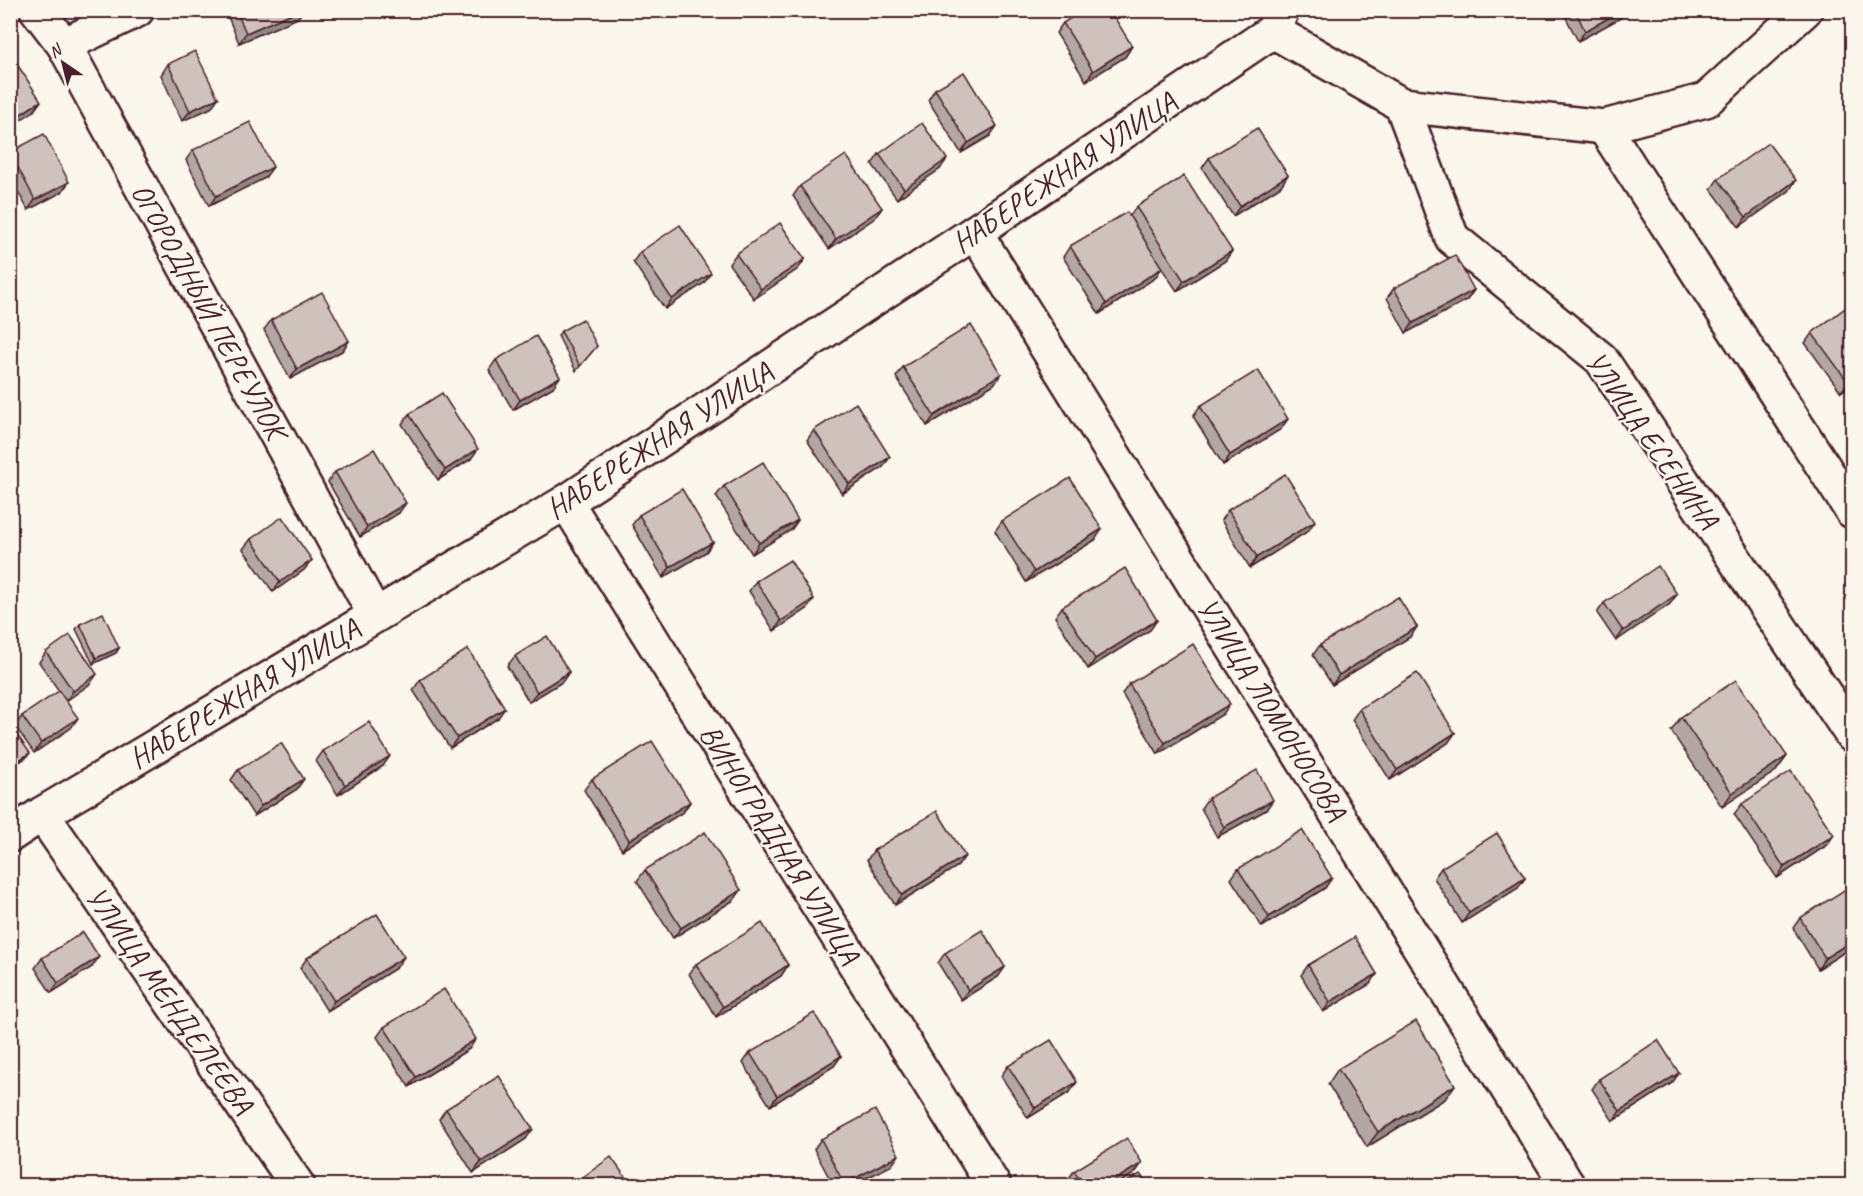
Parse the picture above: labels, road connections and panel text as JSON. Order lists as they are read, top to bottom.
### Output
{
  "streets": {
    "street": [
      "НАБЕРЕЖНАЯ УЛИЦА",
      "ОГОРОДНЫЙ ПЕРЕУЛОК",
      "УЛИЦА ЕСЕНИНА",
      "УЛИЦА ЛОМОНОСОВА",
      "ВИНОГРАДНАЯ УЛИЦА",
      "УЛИЦА МЕНДЕЛЕЕВА"
    ]
  },
  "crossings": [
    ["НАБЕРЕЖНАЯ УЛИЦА", "ОГОРОДНЫЙ ПЕРЕУЛОК"],
    ["НАБЕРЕЖНАЯ УЛИЦА", "УЛИЦА ЛОМОНОСОВА"],
    ["НАБЕРЕЖНАЯ УЛИЦА", "ВИНОГРАДНАЯ УЛИЦА"],
    ["НАБЕРЕЖНАЯ УЛИЦА", "УЛИЦА МЕНДЕЛЕЕВА"]
  ],
  "north": "top left"
}
